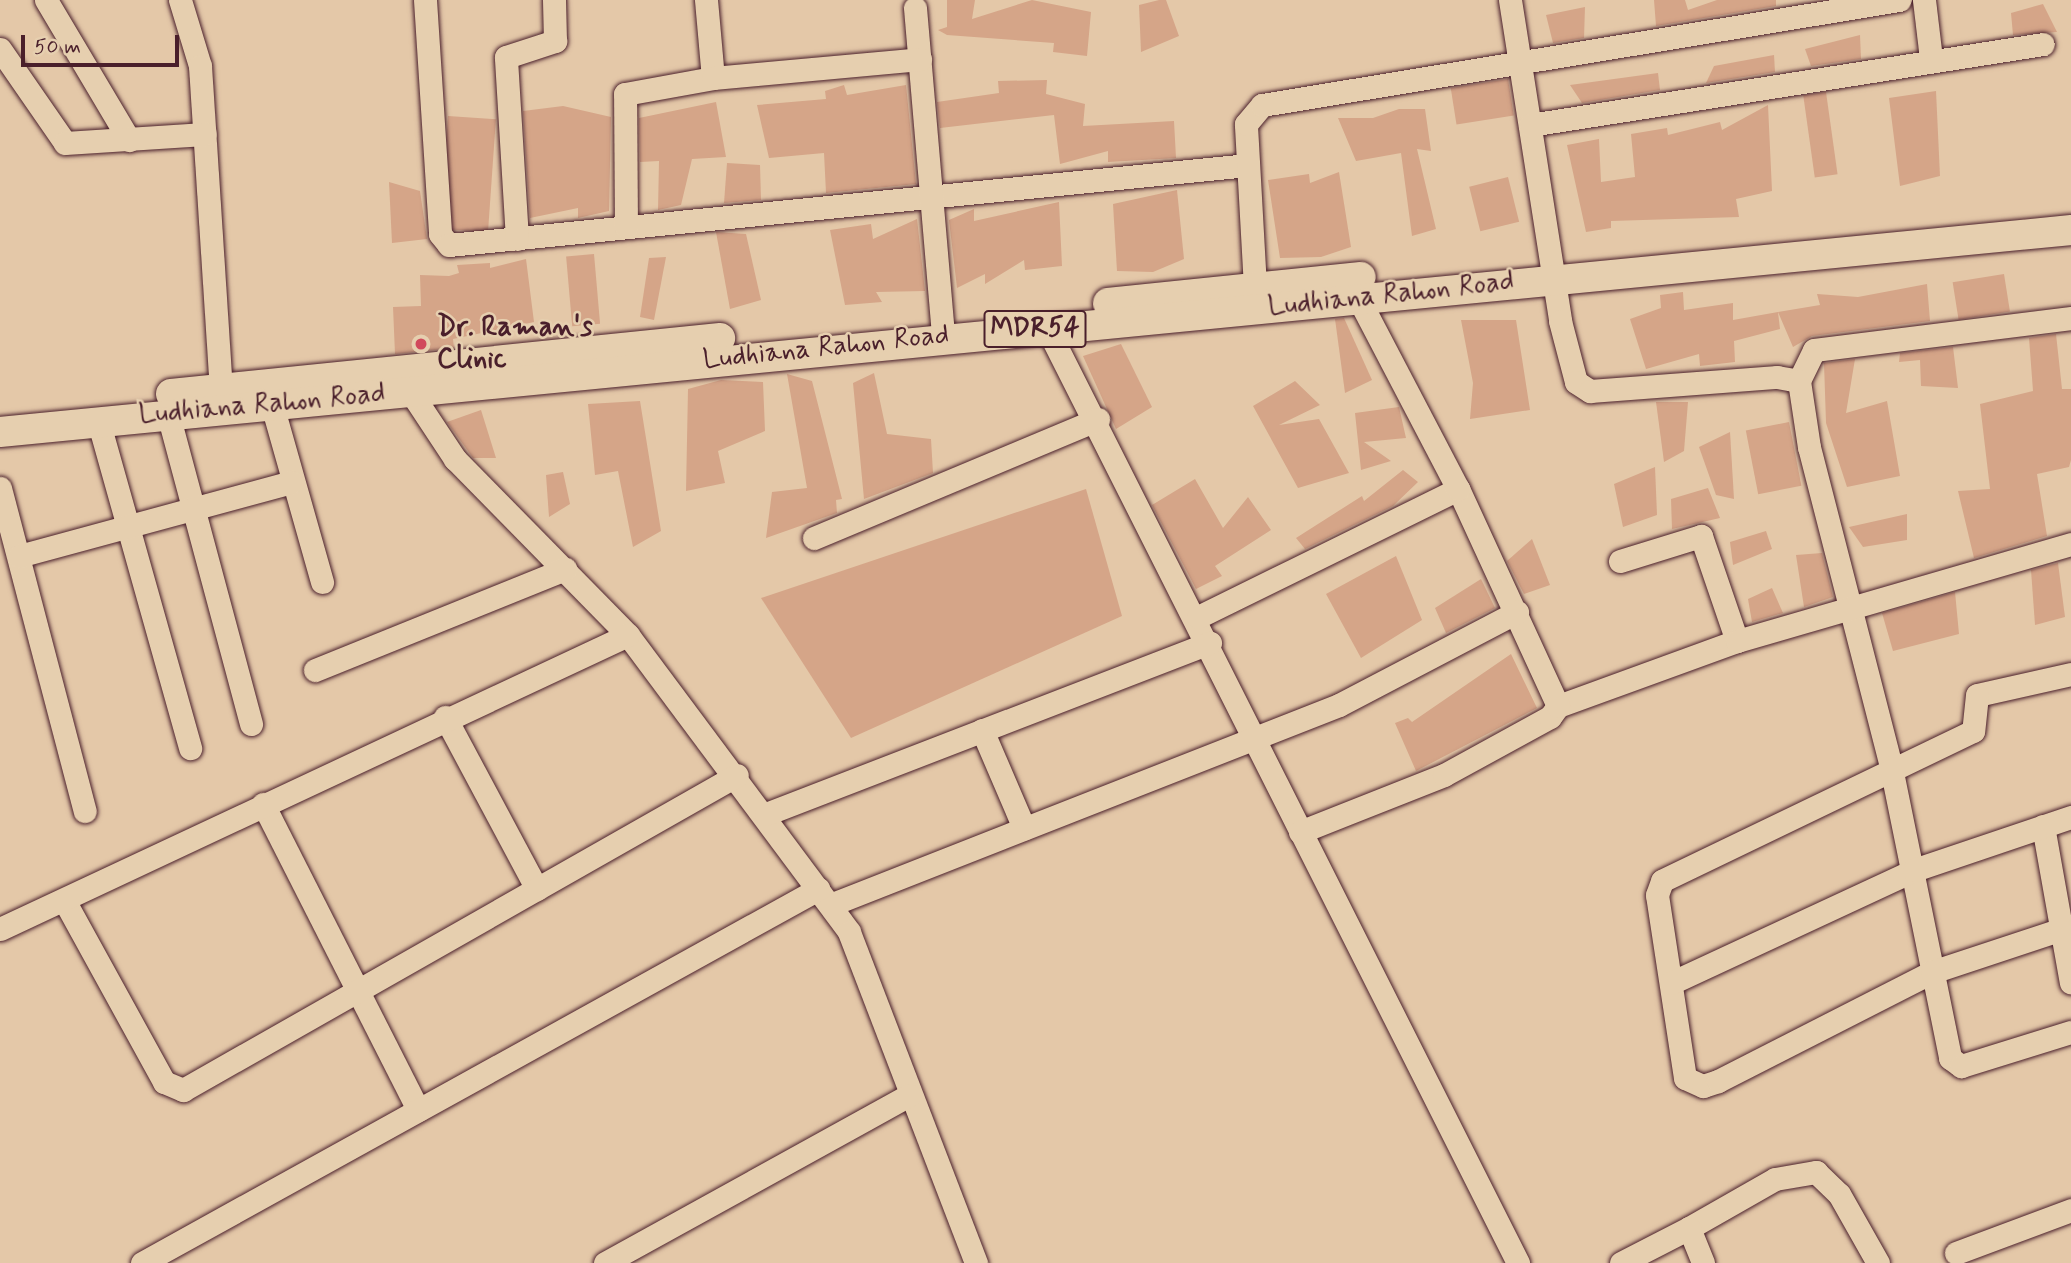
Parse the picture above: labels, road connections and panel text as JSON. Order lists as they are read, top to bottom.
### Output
{
  "streets": {
    "main road": ["Ludhiana Rahon Road", "MDR54"]
  },
  "places": ["Dr. Raman's Clinic"],
  "scale_bar": "50 m"
}
